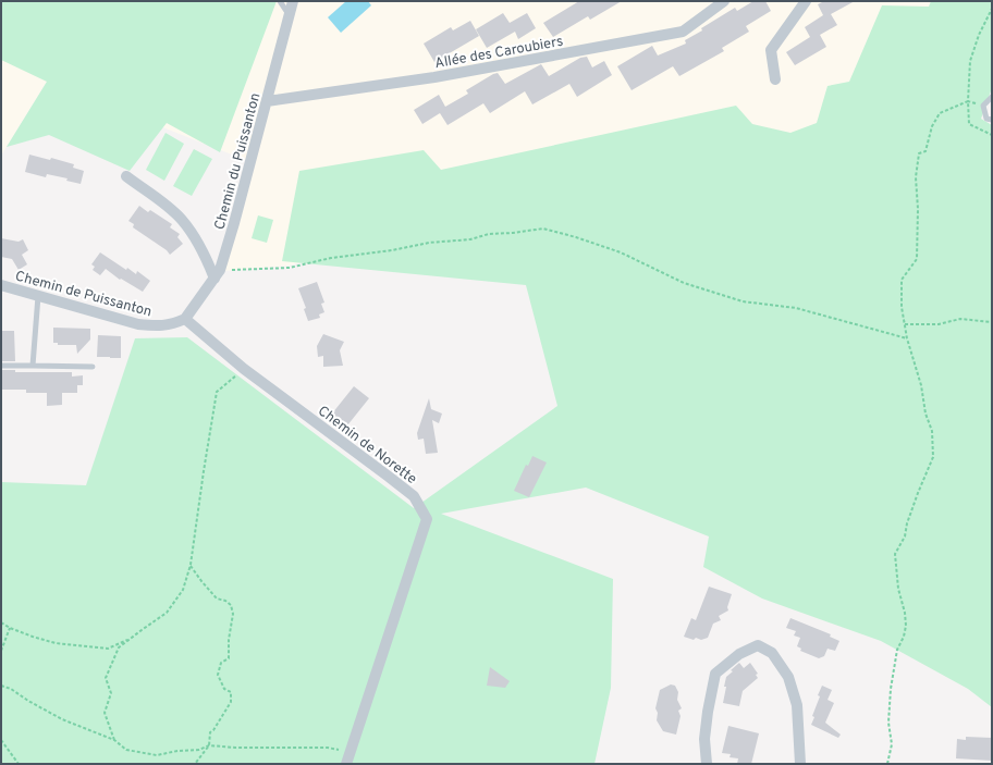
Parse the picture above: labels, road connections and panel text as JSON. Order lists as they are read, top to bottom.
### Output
{
  "streets": {
    "street": [
      "Allée des Caroubiers",
      "Chemin du Puissanton",
      "Chemin de Puissanton",
      "Chemin de Norette"
    ]
  },
  "crossings": [
    ["Allée des Caroubiers", "Chemin du Puissanton"],
    ["Chemin du Puissanton", "Chemin de Puissanton"],
    ["Chemin du Puissanton", "Chemin de Norette"],
    ["Chemin de Puissanton", "Chemin de Norette"]
  ]
}
